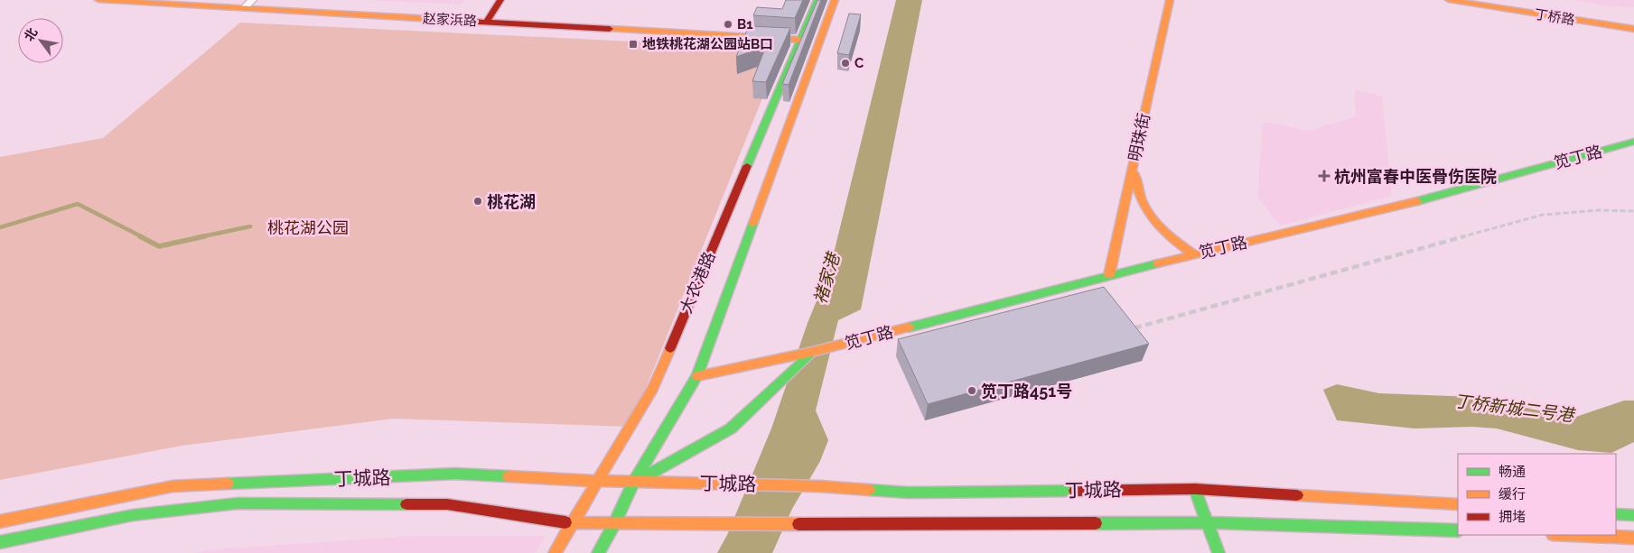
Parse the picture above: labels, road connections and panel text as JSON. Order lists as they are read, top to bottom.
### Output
{
  "streets": {
    "main road": [
      "丁桥路",
      "赵家浜路",
      "明珠街",
      "笕丁路",
      "大农港路",
      "丁城路"
    ]
  },
  "crossings": [
    ["赵家浜路", "大农港路"],
    ["明珠街", "笕丁路"],
    ["笕丁路", "大农港路"],
    ["笕丁路", "丁城路"],
    ["大农港路", "丁城路"]
  ],
  "water": ["褚家港", "丁桥新城二号港"],
  "parks": ["桃花湖公园"],
  "places": {
    "other": [
      "B1",
      "C",
      "桃花湖",
      "笕丁路451号"
    ],
    "transit": ["地铁桃花湖公园站B口"],
    "health": ["杭州富春中医骨伤医院"]
  },
  "legend": ["畅通", "缓行", "拥堵"],
  "north": "top left"
}
